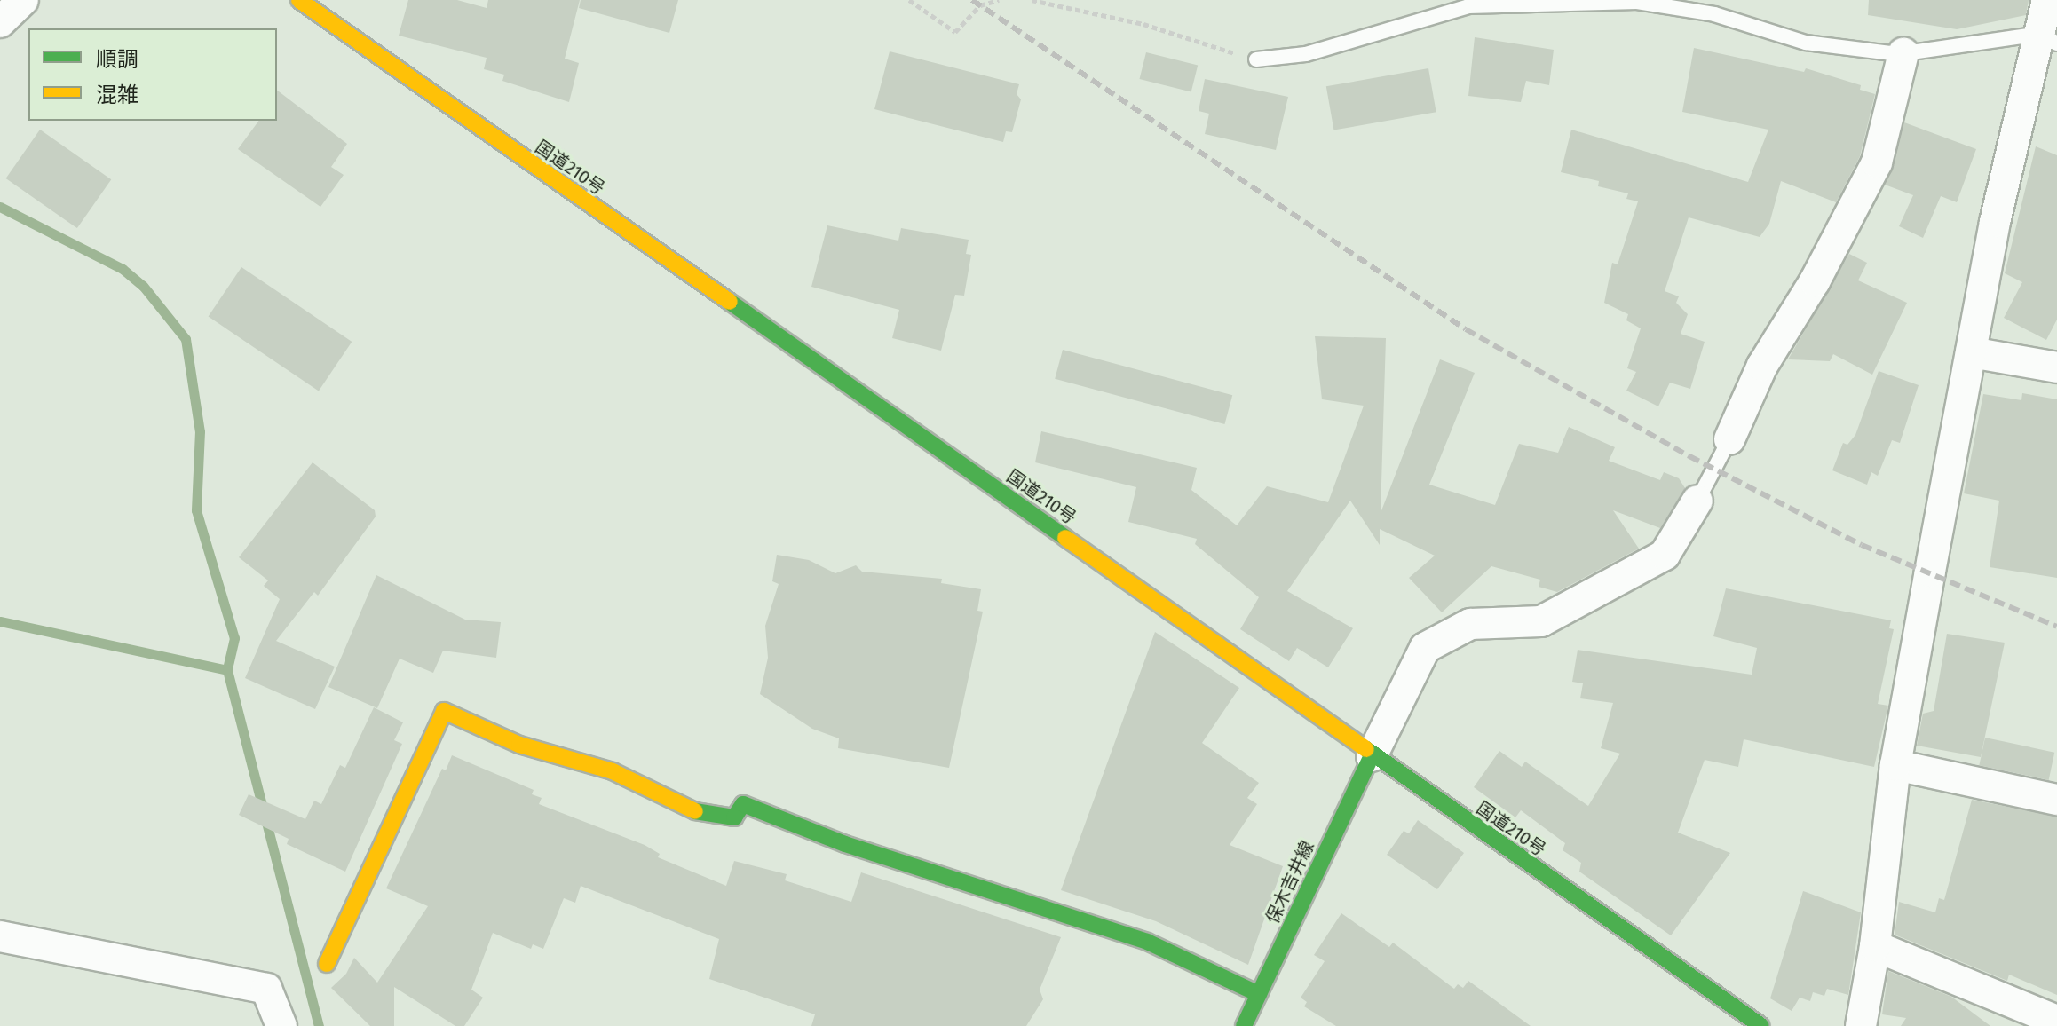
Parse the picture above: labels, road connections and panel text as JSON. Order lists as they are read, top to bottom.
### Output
{
  "streets": {
    "main road": ["国道210号", "保木吉井線"]
  },
  "crossings": [
    ["国道210号", "保木吉井線"]
  ],
  "legend": ["順調", "混雑"]
}
